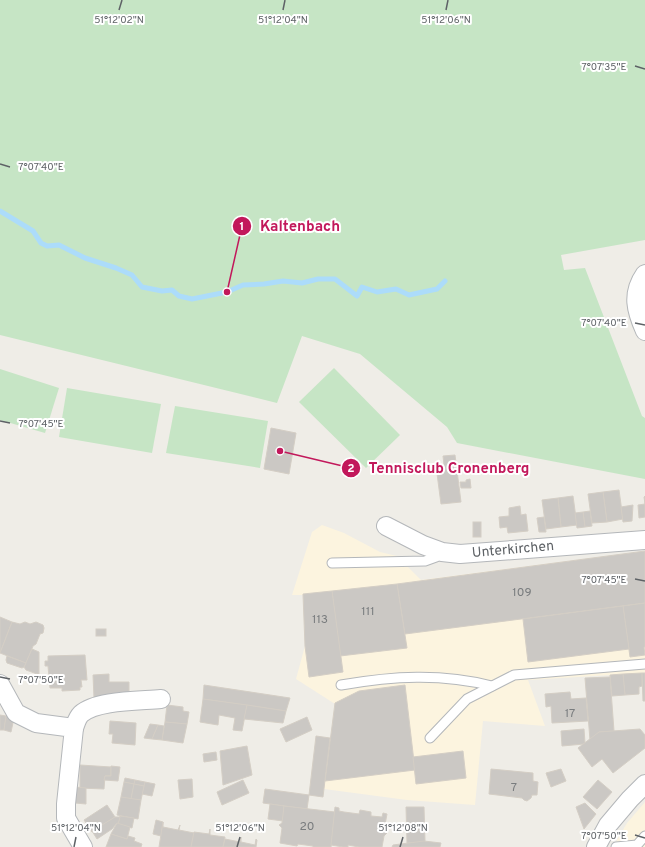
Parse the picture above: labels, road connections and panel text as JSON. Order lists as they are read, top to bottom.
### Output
{
  "streets": {
    "street": ["Unterkirchen"]
  },
  "places": ["Kaltenbach", "Tennisclub Cronenberg"],
  "house_numbers": [
    "109",
    "111",
    "113",
    "17",
    "7",
    "20"
  ],
  "coordinates": [
    "51°12'02\"N",
    "51°12'04\"N",
    "51°12'06\"N",
    "7°07'35\"E",
    "7°07'40\"E",
    "7°07'45\"E",
    "7°07'50\"E",
    "51°12'08\"N"
  ]
}
